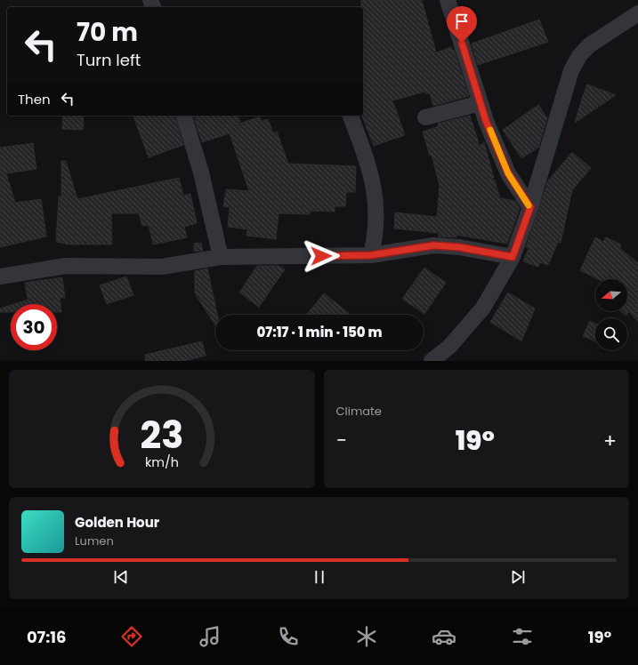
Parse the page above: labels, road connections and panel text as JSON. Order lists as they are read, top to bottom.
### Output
{
  "north": "left",
  "page": {
    "turn": ["70 m", "Turn left"],
    "then": "Then",
    "limit": "30",
    "trip": "07:17 · 1 min · 150 m",
    "tile": "Climate",
    "heat": ["−", "19°", "+"],
    "song": ["Golden Hour", "Lumen"],
    "tabs": ["07:16", "19°"],
    "gauge": ["23", "km/h"]
  }
}
